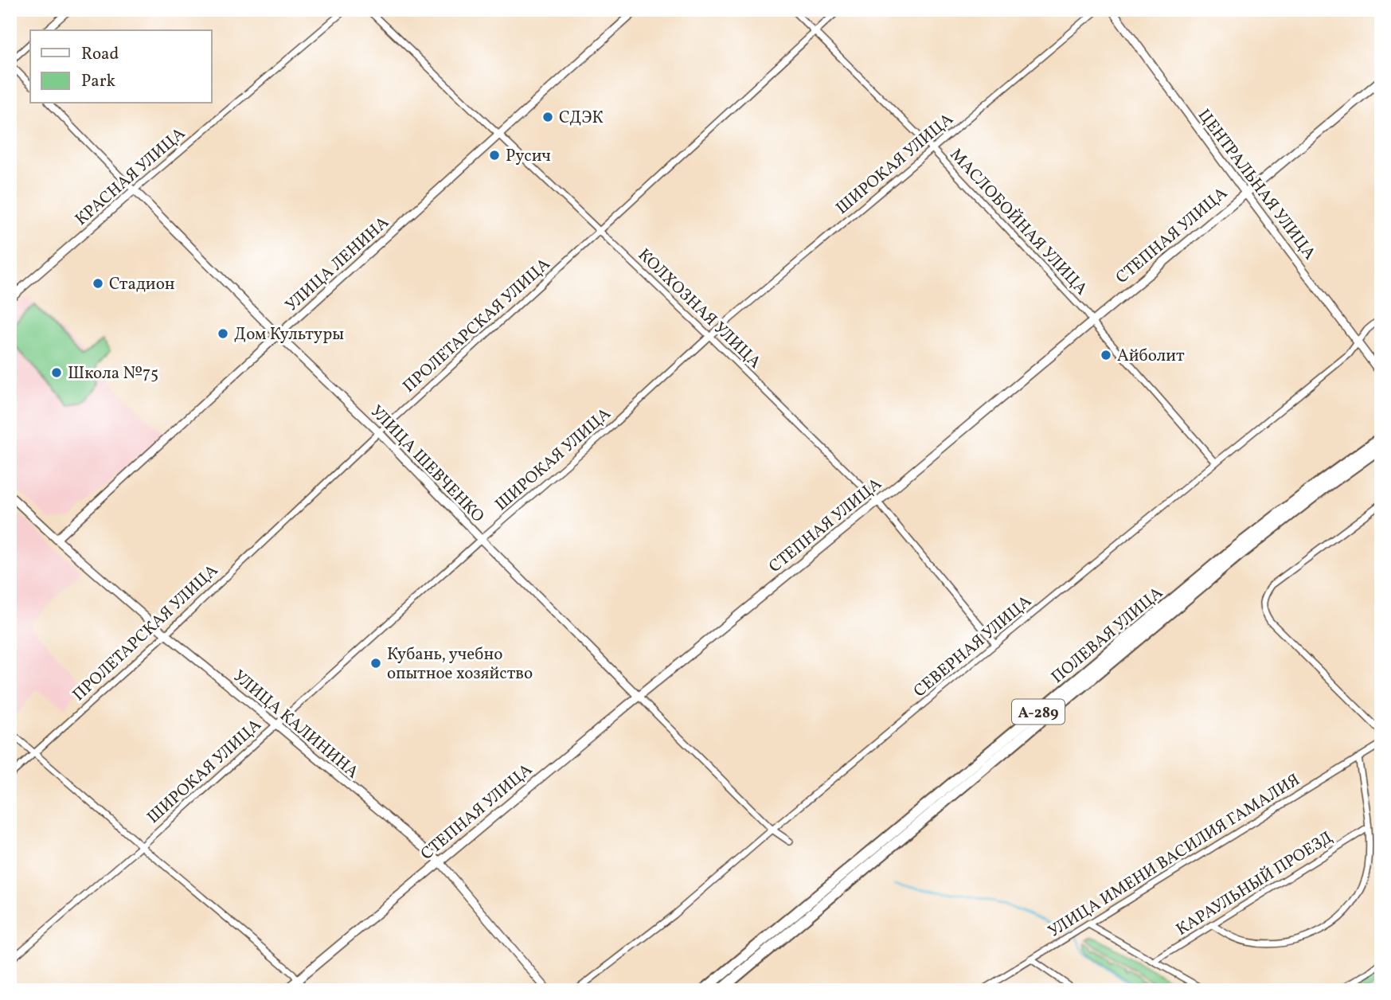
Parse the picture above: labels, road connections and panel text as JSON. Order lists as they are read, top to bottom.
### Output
{
  "streets": {
    "highway": ["ПОЛЕВАЯ УЛИЦА", "А-289"],
    "main road": ["СТЕПНАЯ УЛИЦА"],
    "street": [
      "ШИРОКАЯ УЛИЦА",
      "КРАСНАЯ УЛИЦА",
      "ЦЕНТРАЛЬНАЯ УЛИЦА",
      "МАСЛОБОЙНАЯ УЛИЦА",
      "УЛИЦА ЛЕНИНА",
      "КОЛХОЗНАЯ УЛИЦА",
      "ПРОЛЕТАРСКАЯ УЛИЦА",
      "УЛИЦА ШЕВЧЕНКО",
      "СЕВЕРНАЯ УЛИЦА",
      "УЛИЦА КАЛИНИНА",
      "УЛИЦА ИМЕНИ ВАСИЛИЯ ГАМАЛИЯ",
      "КАРАУЛЬНЫЙ ПРОЕЗД"
    ]
  },
  "crossings": [
    ["ШИРОКАЯ УЛИЦА", "МАСЛОБОЙНАЯ УЛИЦА"],
    ["ШИРОКАЯ УЛИЦА", "КОЛХОЗНАЯ УЛИЦА"],
    ["ШИРОКАЯ УЛИЦА", "УЛИЦА ШЕВЧЕНКО"],
    ["ШИРОКАЯ УЛИЦА", "УЛИЦА КАЛИНИНА"],
    ["КРАСНАЯ УЛИЦА", "УЛИЦА ШЕВЧЕНКО"],
    ["ЦЕНТРАЛЬНАЯ УЛИЦА", "СТЕПНАЯ УЛИЦА"],
    ["ЦЕНТРАЛЬНАЯ УЛИЦА", "СЕВЕРНАЯ УЛИЦА"],
    ["МАСЛОБОЙНАЯ УЛИЦА", "СТЕПНАЯ УЛИЦА"],
    ["МАСЛОБОЙНАЯ УЛИЦА", "ПРОЛЕТАРСКАЯ УЛИЦА"],
    ["МАСЛОБОЙНАЯ УЛИЦА", "СЕВЕРНАЯ УЛИЦА"],
    ["СТЕПНАЯ УЛИЦА", "КОЛХОЗНАЯ УЛИЦА"],
    ["СТЕПНАЯ УЛИЦА", "УЛИЦА ШЕВЧЕНКО"],
    ["СТЕПНАЯ УЛИЦА", "УЛИЦА КАЛИНИНА"],
    ["УЛИЦА ЛЕНИНА", "КОЛХОЗНАЯ УЛИЦА"],
    ["УЛИЦА ЛЕНИНА", "УЛИЦА ШЕВЧЕНКО"],
    ["УЛИЦА ЛЕНИНА", "УЛИЦА КАЛИНИНА"],
    ["КОЛХОЗНАЯ УЛИЦА", "ПРОЛЕТАРСКАЯ УЛИЦА"],
    ["КОЛХОЗНАЯ УЛИЦА", "СЕВЕРНАЯ УЛИЦА"],
    ["ПРОЛЕТАРСКАЯ УЛИЦА", "УЛИЦА ШЕВЧЕНКО"],
    ["ПРОЛЕТАРСКАЯ УЛИЦА", "УЛИЦА КАЛИНИНА"],
    ["УЛИЦА ШЕВЧЕНКО", "СЕВЕРНАЯ УЛИЦА"]
  ],
  "places": [
    "СДЭК",
    "Русич",
    "Стадион",
    "Дом Культуры",
    "Айболит",
    "Школа №75",
    "Кубань, учебно опытное хозяйство"
  ],
  "legend": ["Road", "Park"]
}
